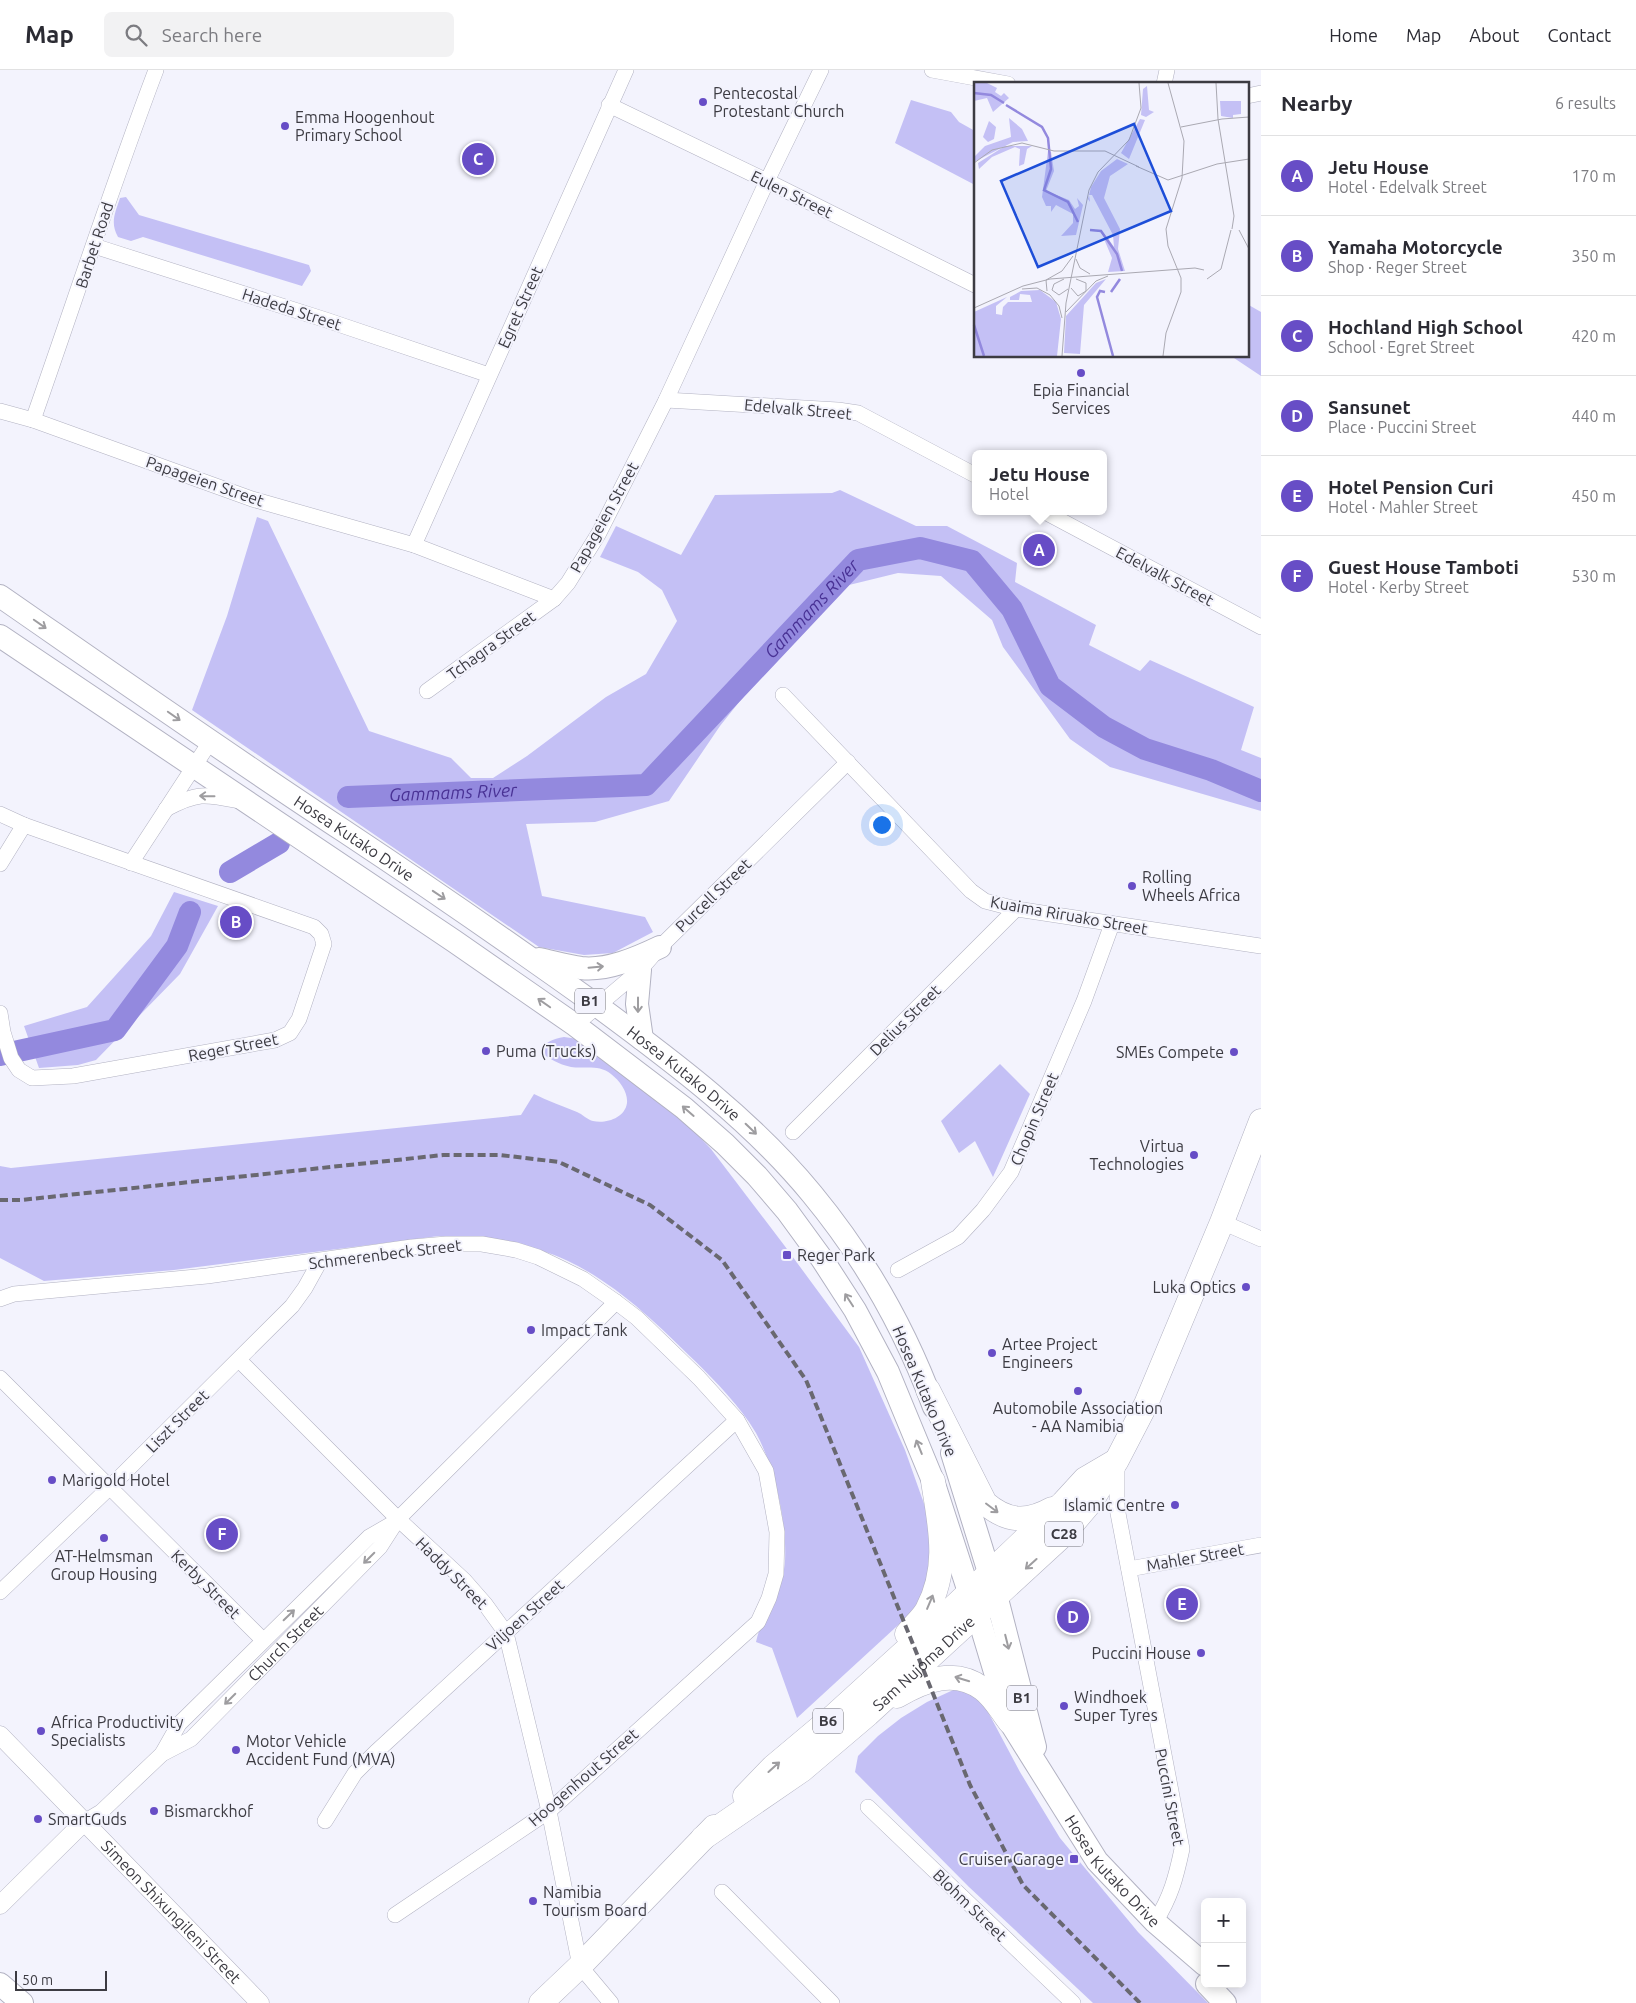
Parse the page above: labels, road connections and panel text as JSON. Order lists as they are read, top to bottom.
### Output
{
  "streets": {
    "highway": ["C28", "Sam Nujoma Drive", "B6"],
    "main road": ["Hosea Kutako Drive", "B1"],
    "street": [
      "Eulen Street",
      "Barbet Road",
      "Egret Street",
      "Hadeda Street",
      "Edelvalk Street",
      "Papageien Street",
      "Tchagra Street",
      "Purcell Street",
      "Kuaima Riruako Street",
      "Delius Street",
      "Reger Street",
      "Chopin Street",
      "Schmerenbeck Street",
      "Liszt Street",
      "Mahler Street",
      "Haddy Street",
      "Kerby Street",
      "Viljoen Street",
      "Church Street",
      "Hoogenhout Street",
      "Puccini Street",
      "Blohm Street",
      "Simeon Shixungileni Street"
    ]
  },
  "crossings": [
    ["Eulen Street", "Egret Street"],
    ["Eulen Street", "Papageien Street"],
    ["Barbet Road", "Hadeda Street"],
    ["Barbet Road", "Papageien Street"],
    ["Egret Street", "Hadeda Street"],
    ["Egret Street", "Papageien Street"],
    ["Edelvalk Street", "Papageien Street"],
    ["Papageien Street", "Tchagra Street"],
    ["Hosea Kutako Drive", "Purcell Street"],
    ["Hosea Kutako Drive", "Sam Nujoma Drive"],
    ["Hosea Kutako Drive", "Puccini Street"],
    ["Purcell Street", "Kuaima Riruako Street"],
    ["Kuaima Riruako Street", "Delius Street"],
    ["Kuaima Riruako Street", "Chopin Street"],
    ["Schmerenbeck Street", "Liszt Street"],
    ["Schmerenbeck Street", "Viljoen Street"],
    ["Schmerenbeck Street", "Church Street"],
    ["Schmerenbeck Street", "Hoogenhout Street"],
    ["Liszt Street", "Haddy Street"],
    ["Liszt Street", "Kerby Street"],
    ["Mahler Street", "Puccini Street"],
    ["Haddy Street", "Viljoen Street"],
    ["Haddy Street", "Church Street"],
    ["Haddy Street", "Sam Nujoma Drive"],
    ["Haddy Street", "Hoogenhout Street"],
    ["Kerby Street", "Church Street"],
    ["Church Street", "Simeon Shixungileni Street"],
    ["Sam Nujoma Drive", "Puccini Street"]
  ],
  "water": ["Gammams River"],
  "places": {
    "other": [
      "Pentecostal Protestant Church",
      "Emma Hoogenhout Primary School",
      "Epia Financial Services",
      "Rolling Wheels Africa",
      "Puma (Trucks)",
      "SMEs Compete",
      "Virtua Technologies",
      "Luka Optics",
      "Impact Tank",
      "Artee Project Engineers",
      "Automobile Association - AA Namibia",
      "Marigold Hotel",
      "Islamic Centre",
      "AT-Helmsman Group Housing",
      "Puccini House",
      "Windhoek Super Tyres",
      "Africa Productivity Specialists",
      "Motor Vehicle Accident Fund (MVA)",
      "Bismarckhof",
      "SmartGuds",
      "Namibia Tourism Board"
    ],
    "transit": ["Reger Park", "Cruiser Garage"]
  },
  "scale_bar": "50 m",
  "page": {
    "header": "Map",
    "search": "Search here",
    "nav": [
      "Home",
      "Map",
      "About",
      "Contact"
    ],
    "heading": ["Nearby", "6 results"],
    "list": [
      {
        "mark": "A",
        "name": "Jetu House",
        "note": "Hotel · Edelvalk Street",
        "value": "170 m"
      },
      {
        "mark": "B",
        "name": "Yamaha Motorcycle",
        "note": "Shop · Reger Street",
        "value": "350 m"
      },
      {
        "mark": "C",
        "name": "Hochland High School",
        "note": "School · Egret Street",
        "value": "420 m"
      },
      {
        "mark": "D",
        "name": "Sansunet",
        "note": "Place · Puccini Street",
        "value": "440 m"
      },
      {
        "mark": "E",
        "name": "Hotel Pension Curi",
        "note": "Hotel · Mahler Street",
        "value": "450 m"
      },
      {
        "mark": "F",
        "name": "Guest House Tamboti",
        "note": "Hotel · Kerby Street",
        "value": "530 m"
      }
    ],
    "pins": [
      "C",
      "A",
      "B",
      "F",
      "E",
      "D"
    ],
    "popup": ["Jetu House", "Hotel"],
    "map_buttons": ["+", "−"],
    "scale": "50 m"
  }
}
